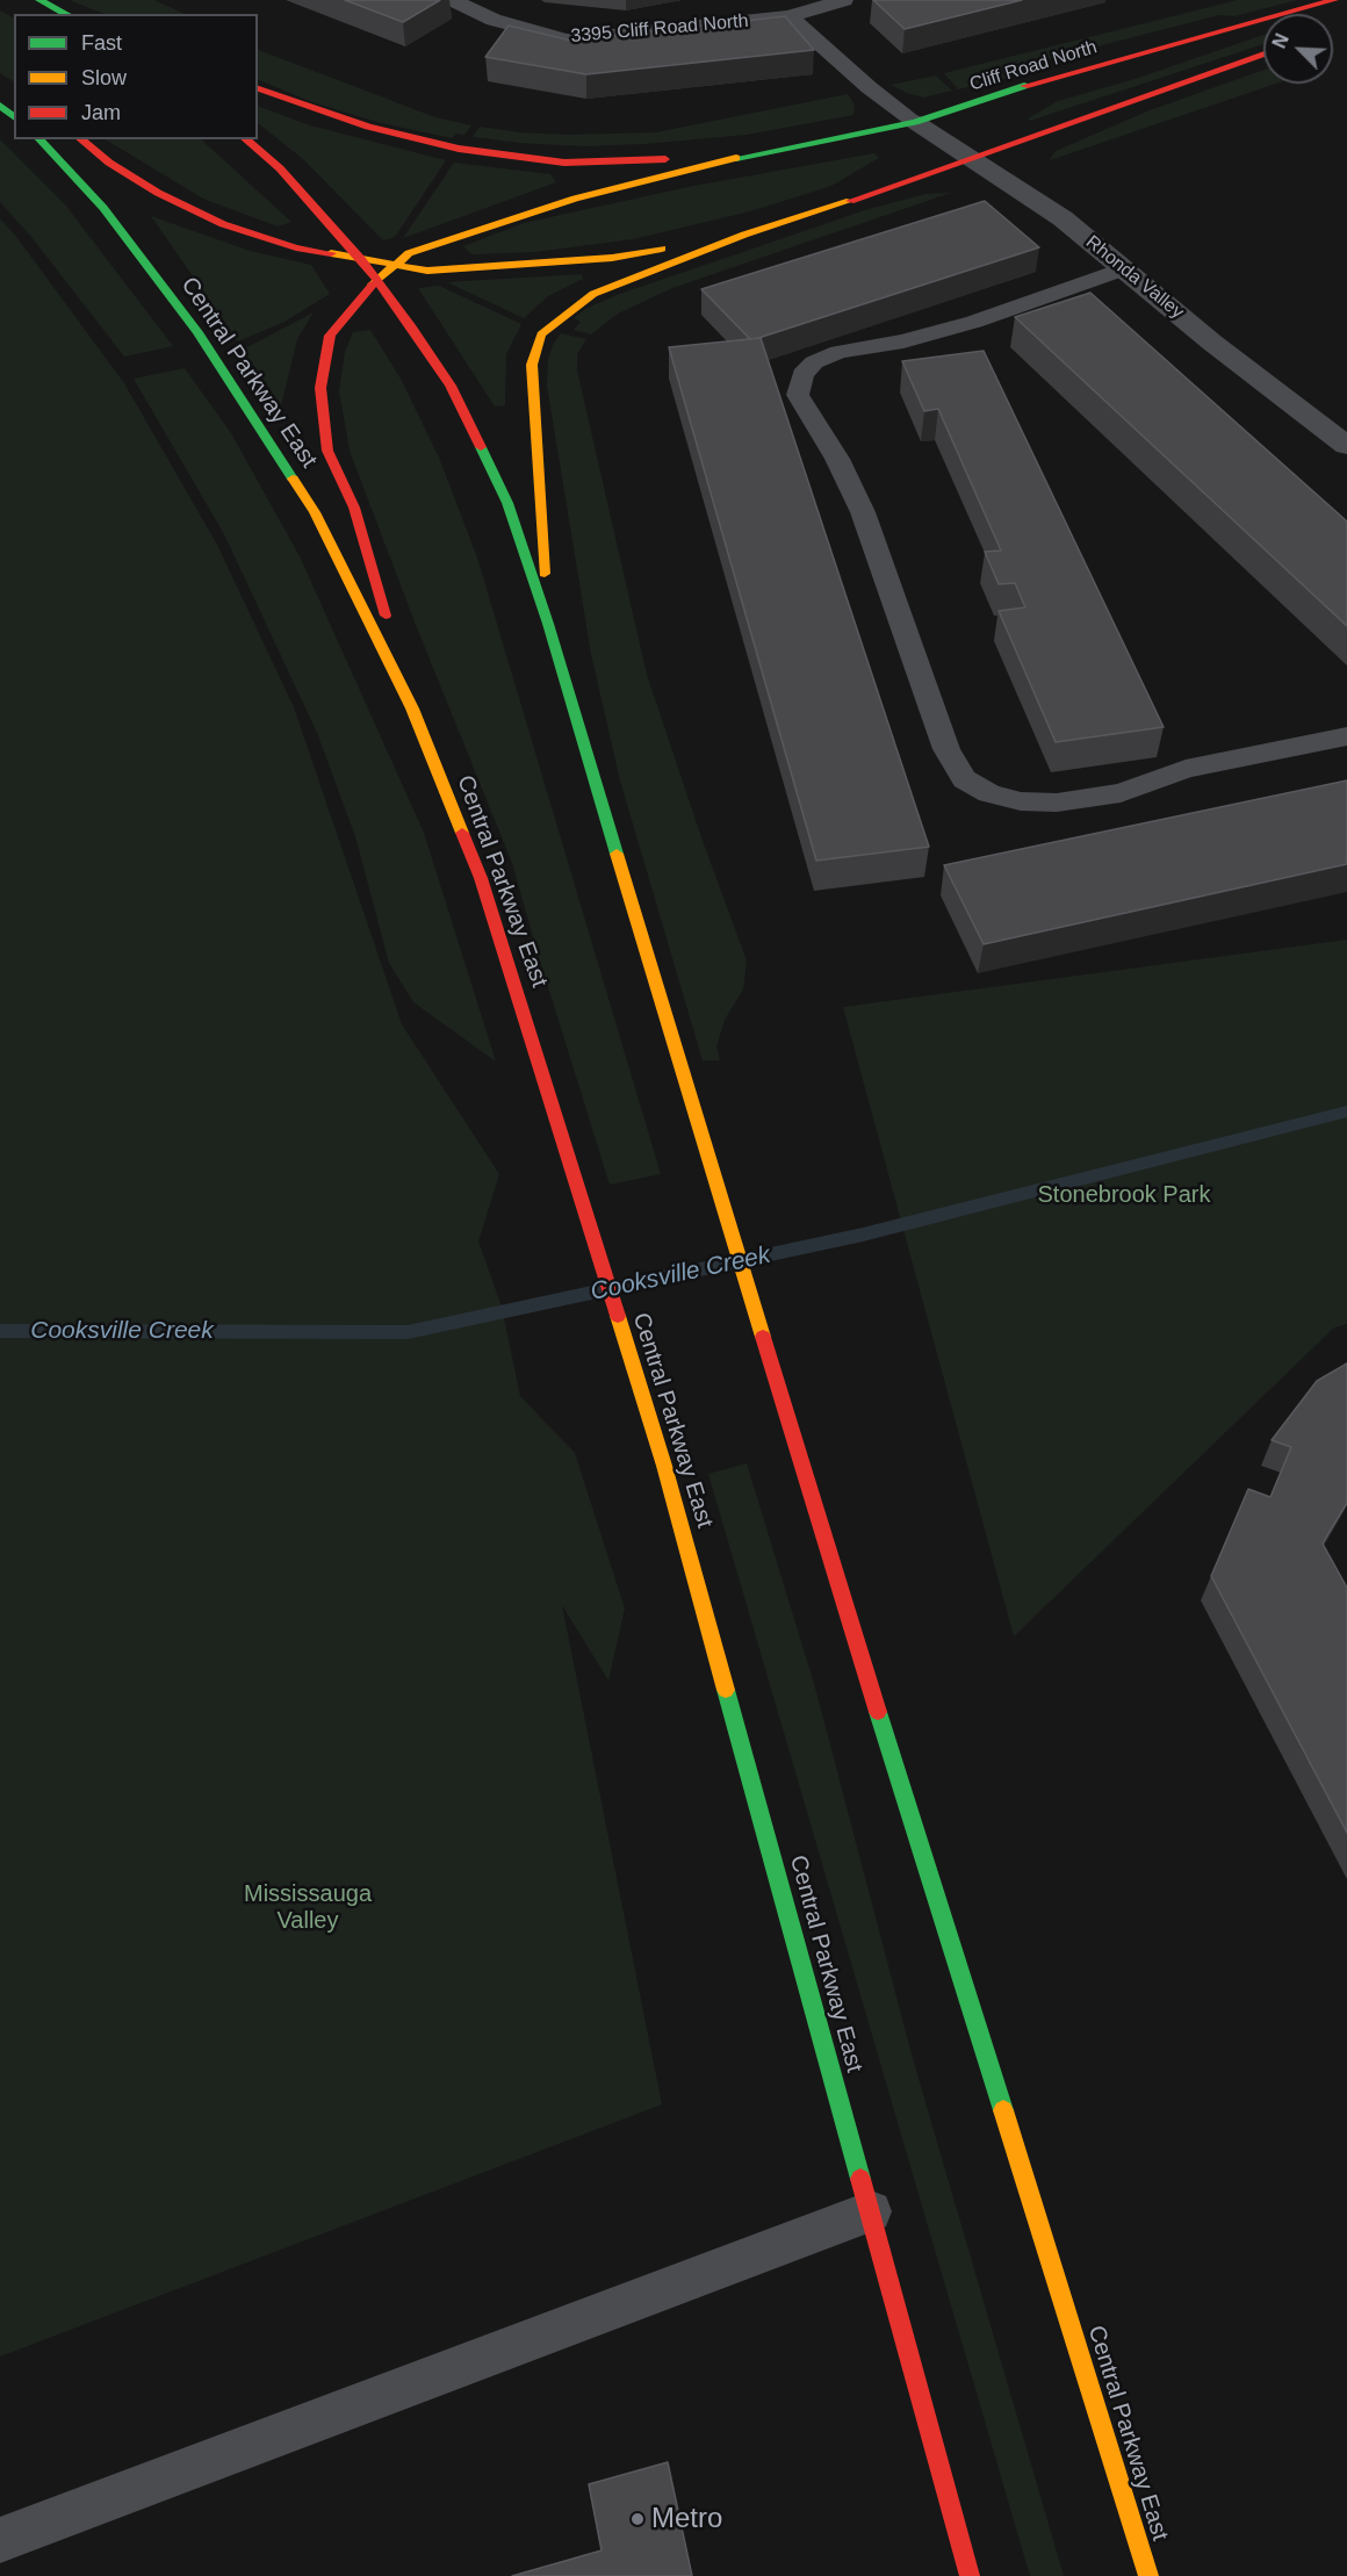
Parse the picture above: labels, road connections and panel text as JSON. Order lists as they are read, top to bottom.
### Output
{
  "streets": {
    "street": ["Cliff Road North", "Rhonda Valley", "Central Parkway East"],
    "lane": ["3395 Cliff Road North"]
  },
  "crossings": [
    ["Cliff Road North", "Rhonda Valley"]
  ],
  "water": ["Cooksville Creek"],
  "parks": ["Stonebrook Park", "Mississauga Valley"],
  "places": ["Metro"],
  "legend": ["Fast", "Slow", "Jam"],
  "north": "top left"
}
